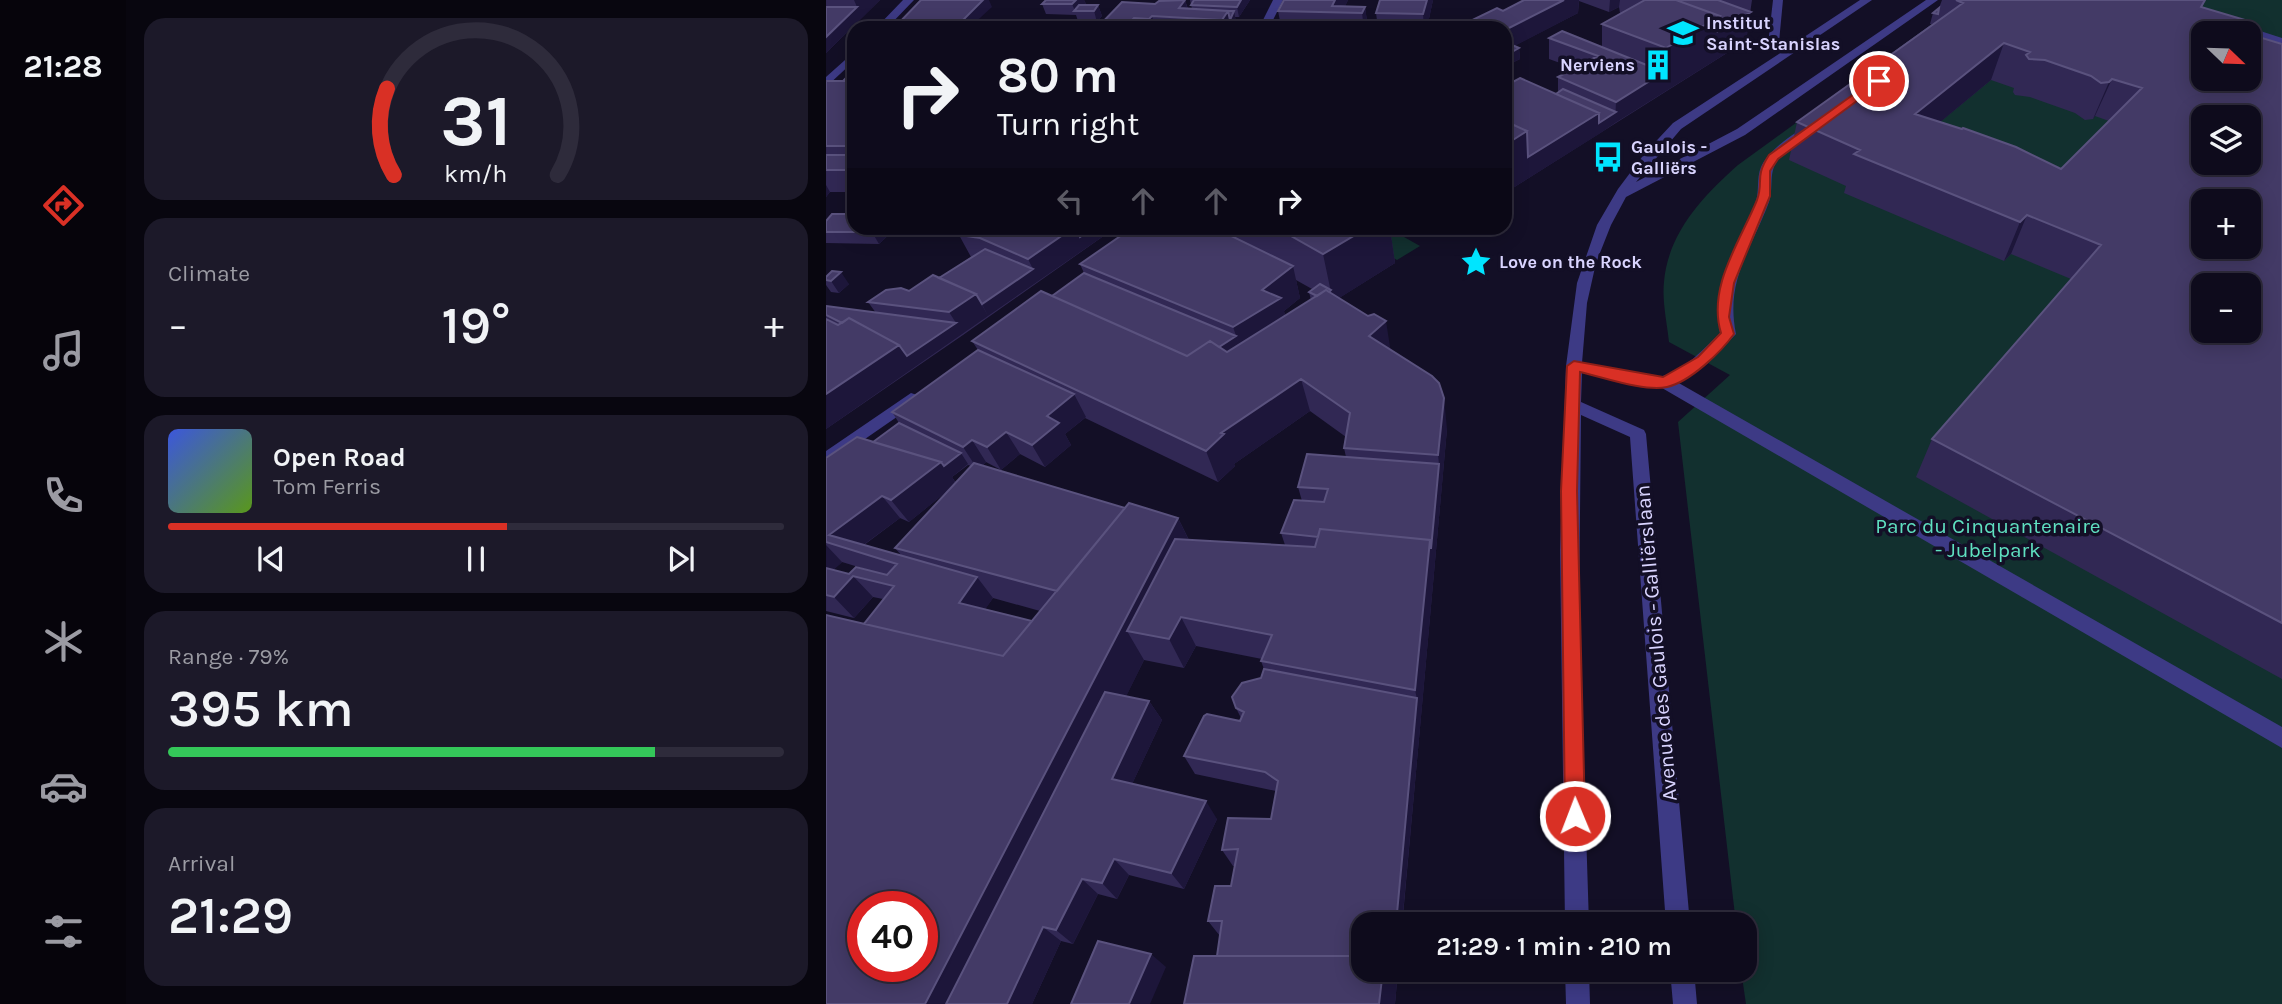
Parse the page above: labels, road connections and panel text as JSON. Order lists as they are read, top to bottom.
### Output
{
  "streets": {
    "street": ["Avenue des Gaulois - Galliërslaan"]
  },
  "parks": ["Parc du Cinquantenaire - Jubelpark"],
  "places": {
    "school or university": ["Institut Saint-Stanislas"],
    "building": ["Nerviens"],
    "bus stop": ["Gaulois - Galliërs"],
    "place": ["Love on the Rock"]
  },
  "north": "bottom right",
  "page": {
    "tabs": "21:28",
    "map_buttons": ["+", "−"],
    "turn": ["80 m", "Turn right"],
    "tile": [
      "Climate",
      ["Range · 79%", "395 km"],
      ["Arrival", "21:29"]
    ],
    "heat": ["−", "19°", "+"],
    "song": ["Open Road", "Tom Ferris"],
    "limit": "40",
    "trip": "21:29 · 1 min · 210 m",
    "gauge": ["31", "km/h"]
  }
}
